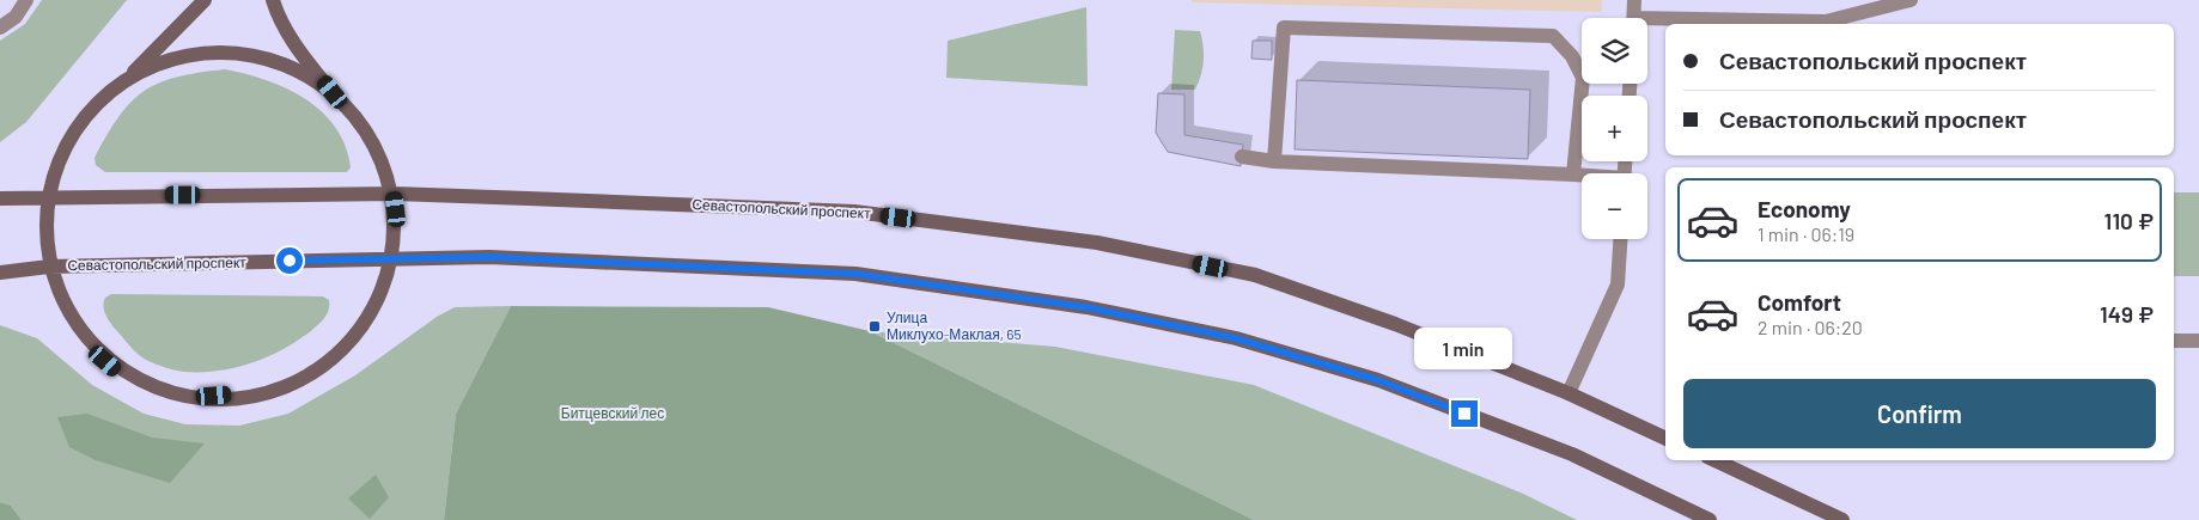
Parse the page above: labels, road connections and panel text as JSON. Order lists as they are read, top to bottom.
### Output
{
  "streets": {
    "main road": ["Севастопольский проспект"]
  },
  "parks": ["Битцевский лес"],
  "places": {
    "transit": ["Улица Миклухо-Маклая, 65"]
  },
  "page": {
    "map_buttons": ["+", "−"],
    "banner": ["Севастопольский проспект", "Севастопольский проспект"],
    "list": [
      {
        "name": "Economy",
        "note": "1 min · 06:19",
        "value": "110 ₽"
      },
      {
        "name": "Comfort",
        "note": "2 min · 06:20",
        "value": "149 ₽"
      }
    ],
    "bubble": "1 min",
    "buttons": "Confirm"
  }
}
